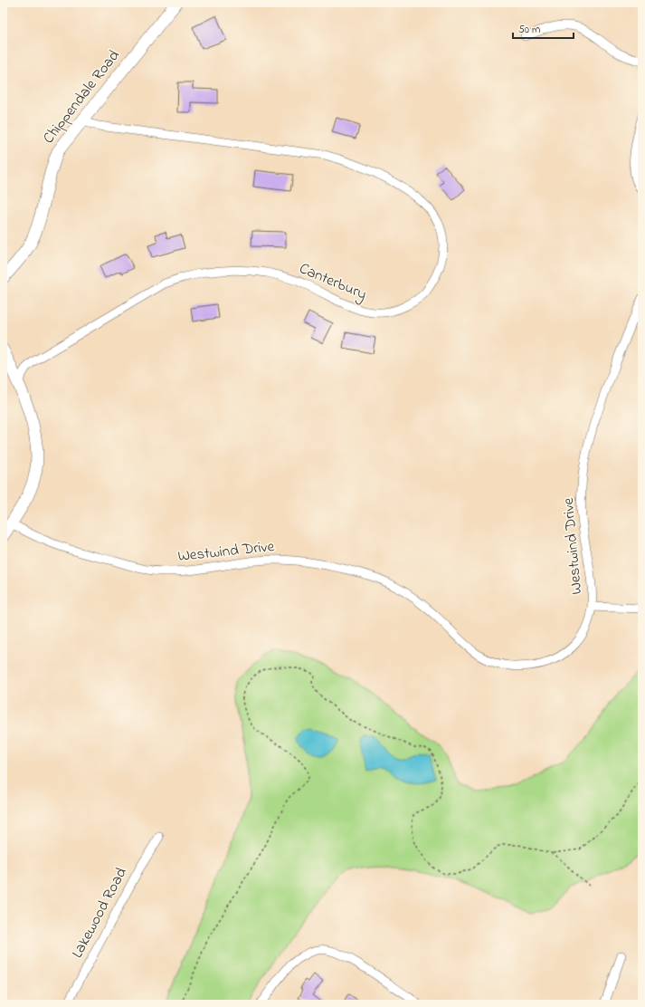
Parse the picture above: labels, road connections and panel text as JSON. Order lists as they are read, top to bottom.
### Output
{
  "streets": {
    "street": [
      "Chippendale Road",
      "Canterbury",
      "Westwind Drive",
      "Lakewood Road"
    ]
  },
  "crossings": [
    ["Chippendale Road", "Canterbury"]
  ],
  "scale_bar": "50 m"
}
